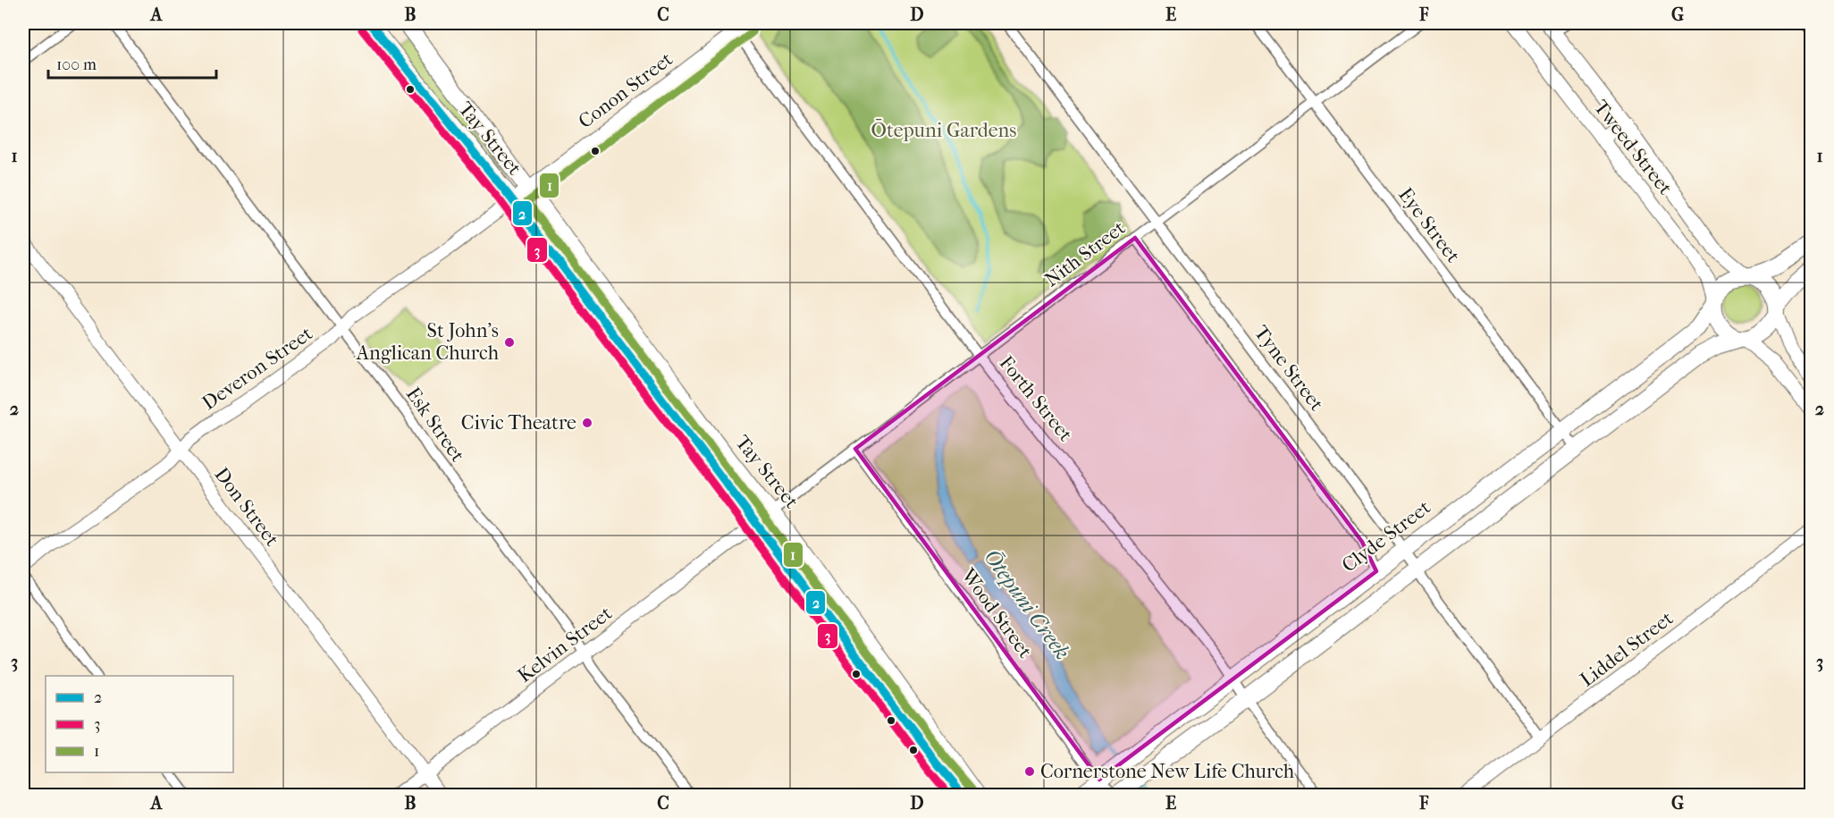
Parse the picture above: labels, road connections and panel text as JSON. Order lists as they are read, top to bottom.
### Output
{
  "streets": {
    "highway": ["Tay Street", "Clyde Street"],
    "main road": ["Tweed Street"],
    "street": [
      "Conon Street",
      "Eye Street",
      "Nith Street",
      "Deveron Street",
      "Tyne Street",
      "Forth Street",
      "Esk Street",
      "Don Street",
      "Wood Street",
      "Kelvin Street",
      "Liddel Street"
    ]
  },
  "crossings": [
    ["Conon Street", "Tay Street"],
    ["Conon Street", "Deveron Street"],
    ["Conon Street", "Forth Street"],
    ["Tay Street", "Nith Street"],
    ["Tay Street", "Deveron Street"],
    ["Tay Street", "Kelvin Street"],
    ["Tweed Street", "Clyde Street"],
    ["Eye Street", "Nith Street"],
    ["Eye Street", "Clyde Street"],
    ["Nith Street", "Tyne Street"],
    ["Nith Street", "Forth Street"],
    ["Nith Street", "Wood Street"],
    ["Nith Street", "Kelvin Street"],
    ["Deveron Street", "Esk Street"],
    ["Deveron Street", "Don Street"],
    ["Tyne Street", "Clyde Street"],
    ["Tyne Street", "Liddel Street"],
    ["Forth Street", "Clyde Street"],
    ["Esk Street", "Kelvin Street"],
    ["Don Street", "Kelvin Street"],
    ["Clyde Street", "Wood Street"]
  ],
  "water": ["Ōtepuni Creek"],
  "parks": ["Ōtepuni Gardens"],
  "places": ["St John's Anglican Church", "Civic Theatre", "Cornerstone New Life Church"],
  "lines": ["transit line 2", "transit line 3", "transit line 1"],
  "legend": ["2", "3", "1"],
  "scale_bar": "100 m",
  "grid": {
    "columns": [
      "A",
      "B",
      "C",
      "D",
      "E",
      "F",
      "G"
    ],
    "rows": ["1", "2", "3"]
  }
}
